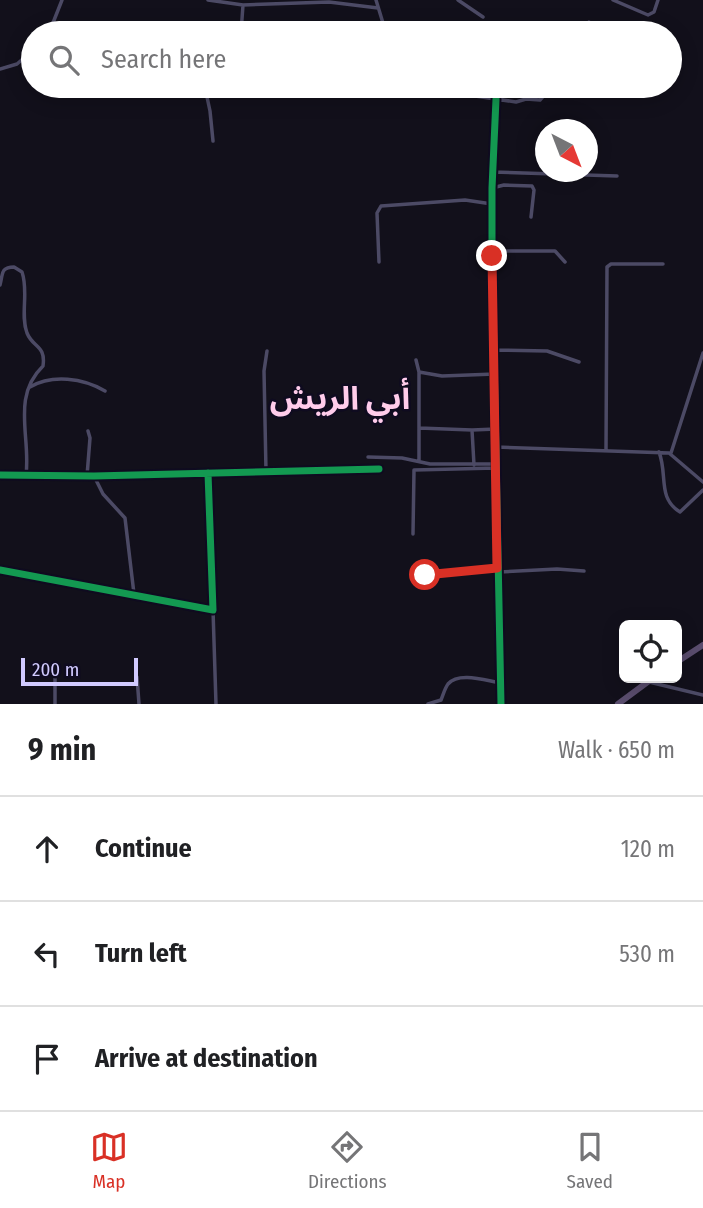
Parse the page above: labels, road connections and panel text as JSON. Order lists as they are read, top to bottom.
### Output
{
  "districts": ["أبي الريش"],
  "scale_bar": "200 m",
  "north": "bottom right",
  "page": {
    "search": "Search here",
    "scale": "200 m",
    "heading": ["9 min", "Walk · 650 m"],
    "list": [
      ["Continue", "120 m"],
      ["Turn left", "530 m"],
      "Arrive at destination"
    ],
    "nav": ["Map", "Directions", "Saved"]
  }
}
